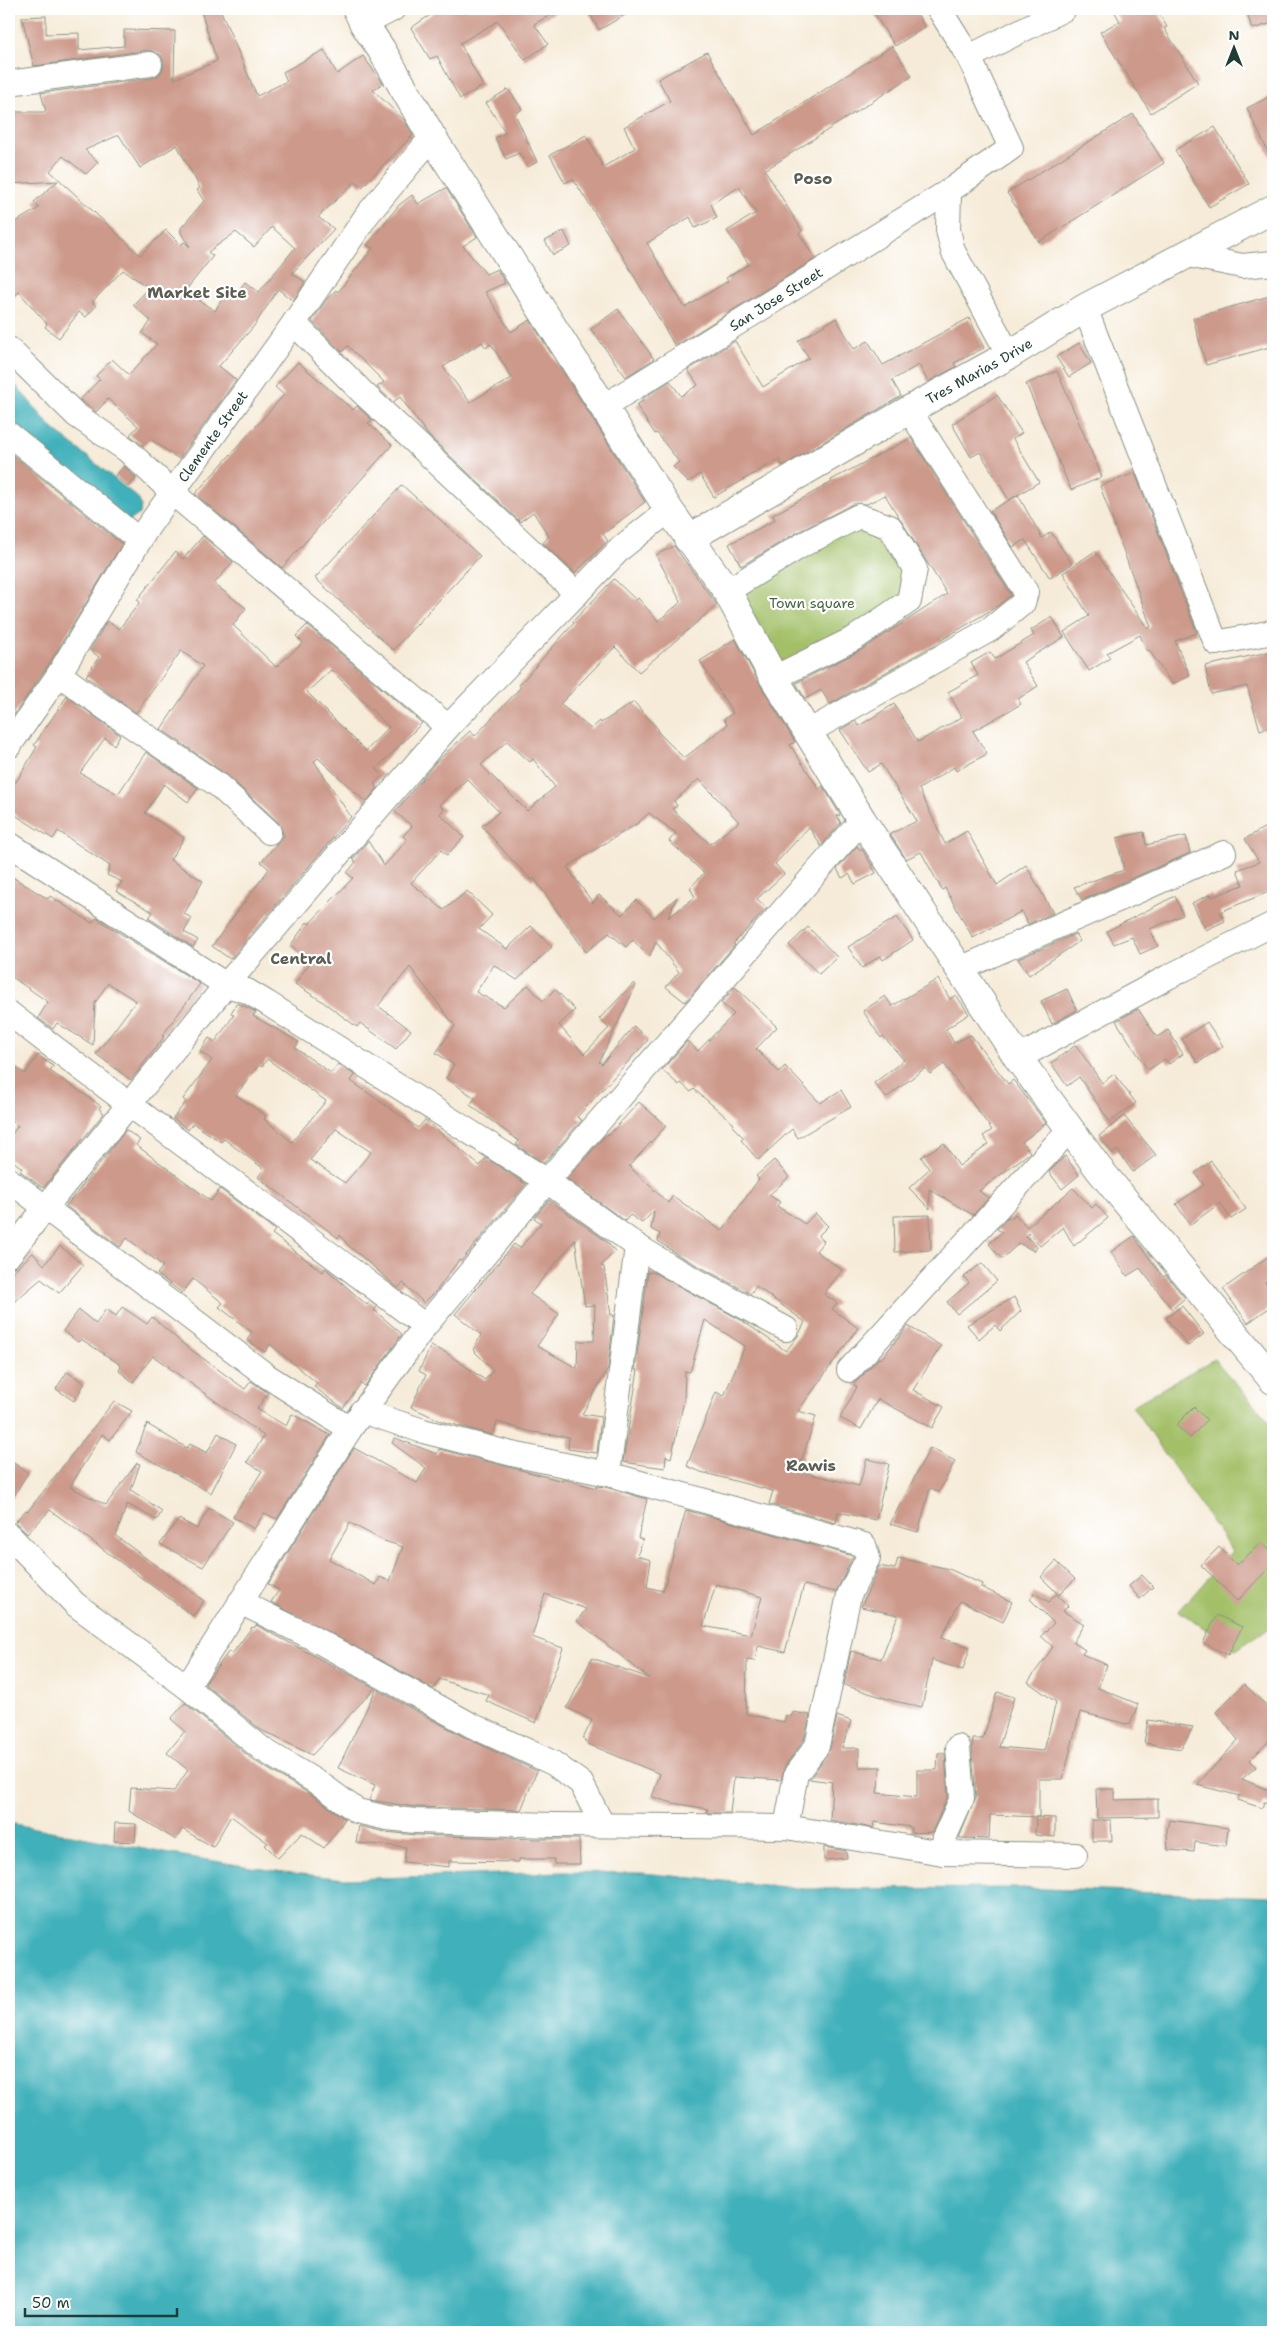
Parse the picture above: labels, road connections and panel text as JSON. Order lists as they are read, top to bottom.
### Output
{
  "streets": {
    "main road": ["Tres Marias Drive"],
    "street": ["San Jose Street", "Clemente Street"]
  },
  "districts": [
    "Poso",
    "Market Site",
    "Central",
    "Rawis"
  ],
  "parks": ["Town square"],
  "scale_bar": "50 m",
  "north": "top"
}
